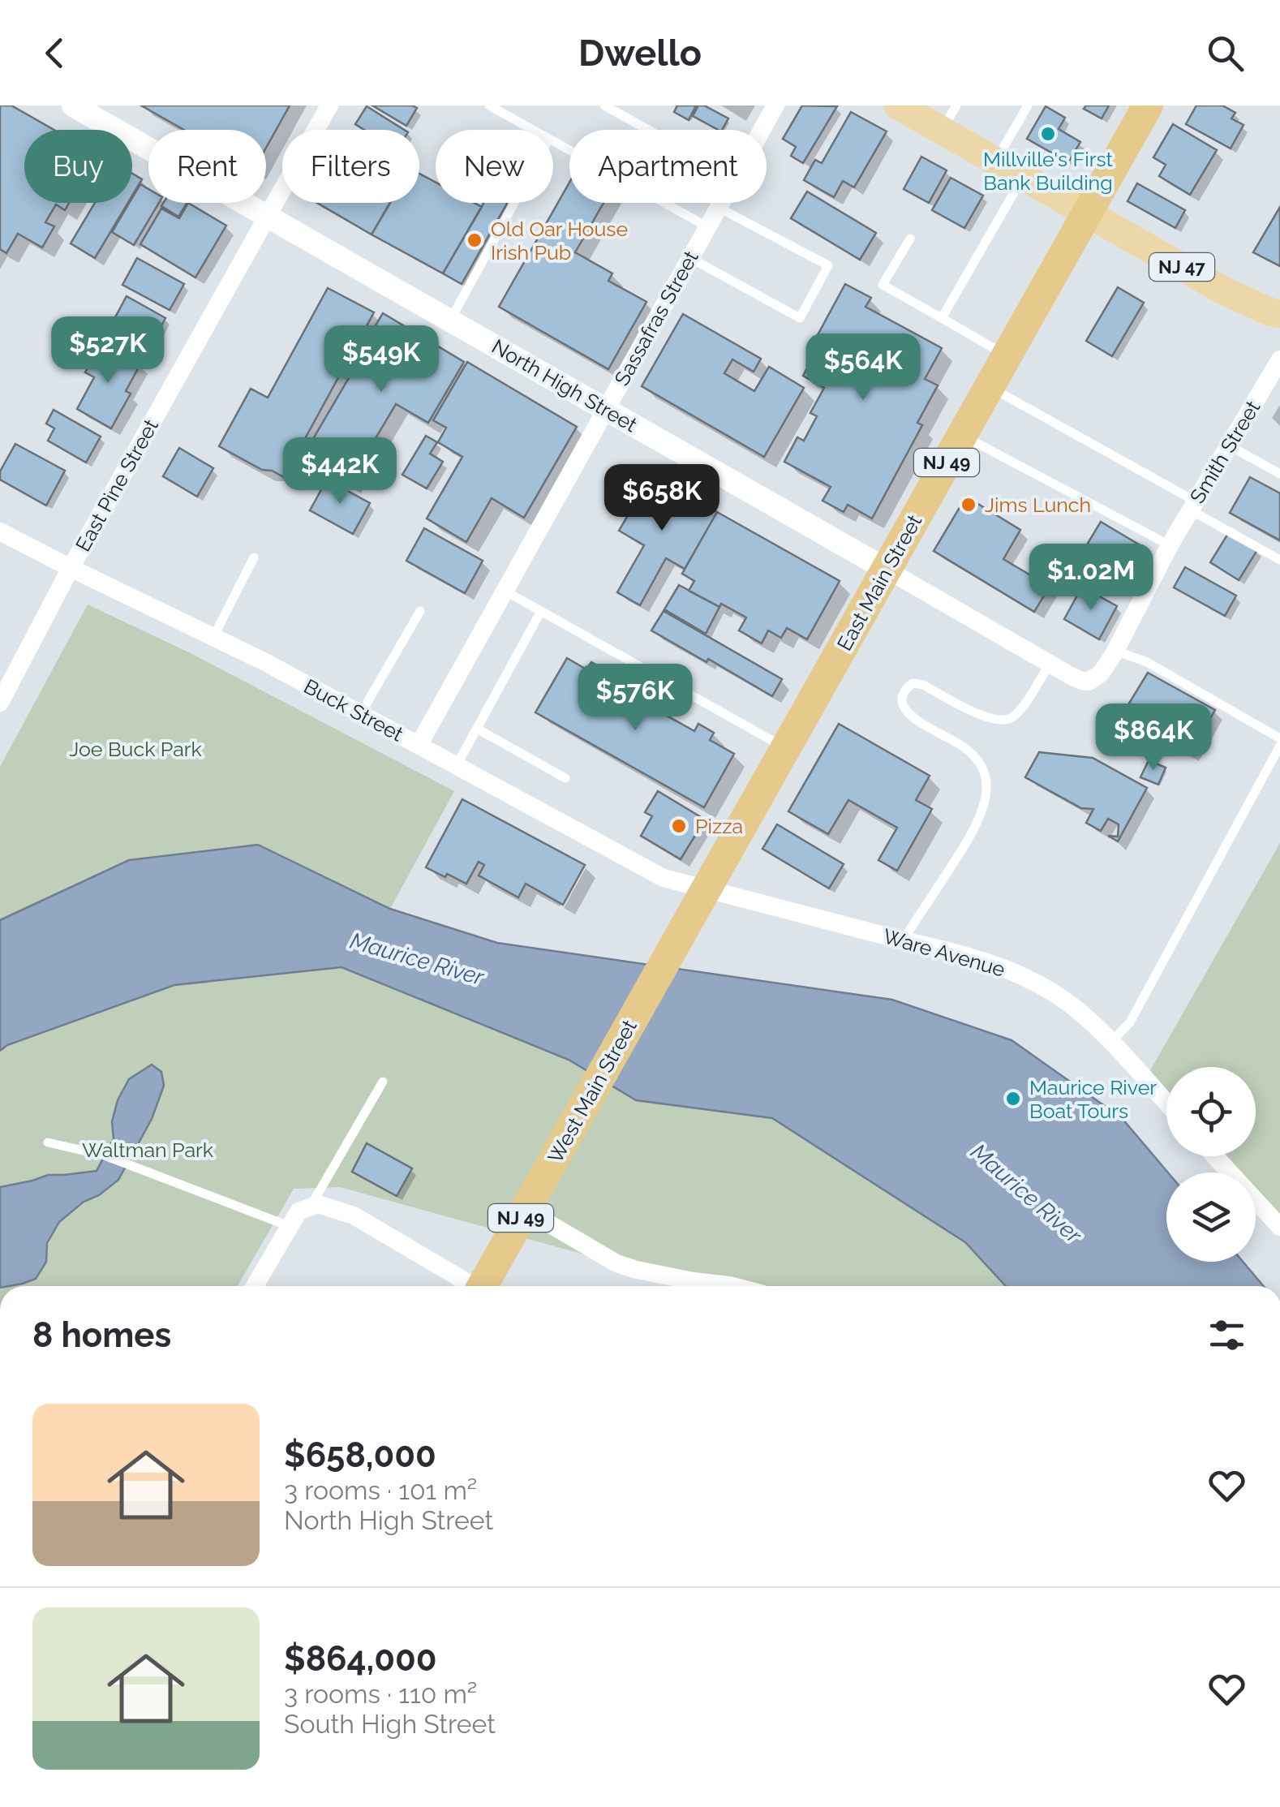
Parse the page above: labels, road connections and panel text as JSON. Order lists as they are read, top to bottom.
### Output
{
  "streets": {
    "highway": ["NJ 49", "East Main Street", "West Main Street"],
    "main road": ["NJ 47"],
    "street": [
      "Sassafras Street",
      "North High Street",
      "Smith Street",
      "East Pine Street",
      "Buck Street",
      "Ware Avenue"
    ]
  },
  "crossings": [
    ["NJ 47", "East Main Street"],
    ["Sassafras Street", "North High Street"],
    ["Sassafras Street", "Buck Street"],
    ["North High Street", "East Pine Street"],
    ["North High Street", "East Main Street"],
    ["East Pine Street", "Buck Street"],
    ["East Main Street", "Buck Street"],
    ["East Main Street", "Ware Avenue"],
    ["East Main Street", "West Main Street"],
    ["Buck Street", "Ware Avenue"],
    ["Buck Street", "West Main Street"],
    ["Ware Avenue", "West Main Street"]
  ],
  "water": ["Maurice River"],
  "parks": ["Joe Buck Park", "Waltman Park"],
  "places": [
    "Millville's First Bank Building",
    "Old Oar House Irish Pub",
    "Jims Lunch",
    "Pizza",
    "Maurice River Boat Tours"
  ],
  "page": {
    "header": "Dwello",
    "chip": [
      "Buy",
      "Rent",
      "Filters",
      "New",
      "Apartment"
    ],
    "price": [
      "$527K",
      "$549K",
      "$564K",
      "$442K",
      "$658K",
      "$1.02M",
      "$576K",
      "$864K"
    ],
    "heading": "8 homes",
    "list": [
      {
        "name": "$658,000",
        "note": "3 rooms · 101 m² · North High Street"
      },
      {
        "name": "$864,000",
        "note": "3 rooms · 110 m² · South High Street"
      }
    ]
  }
}
